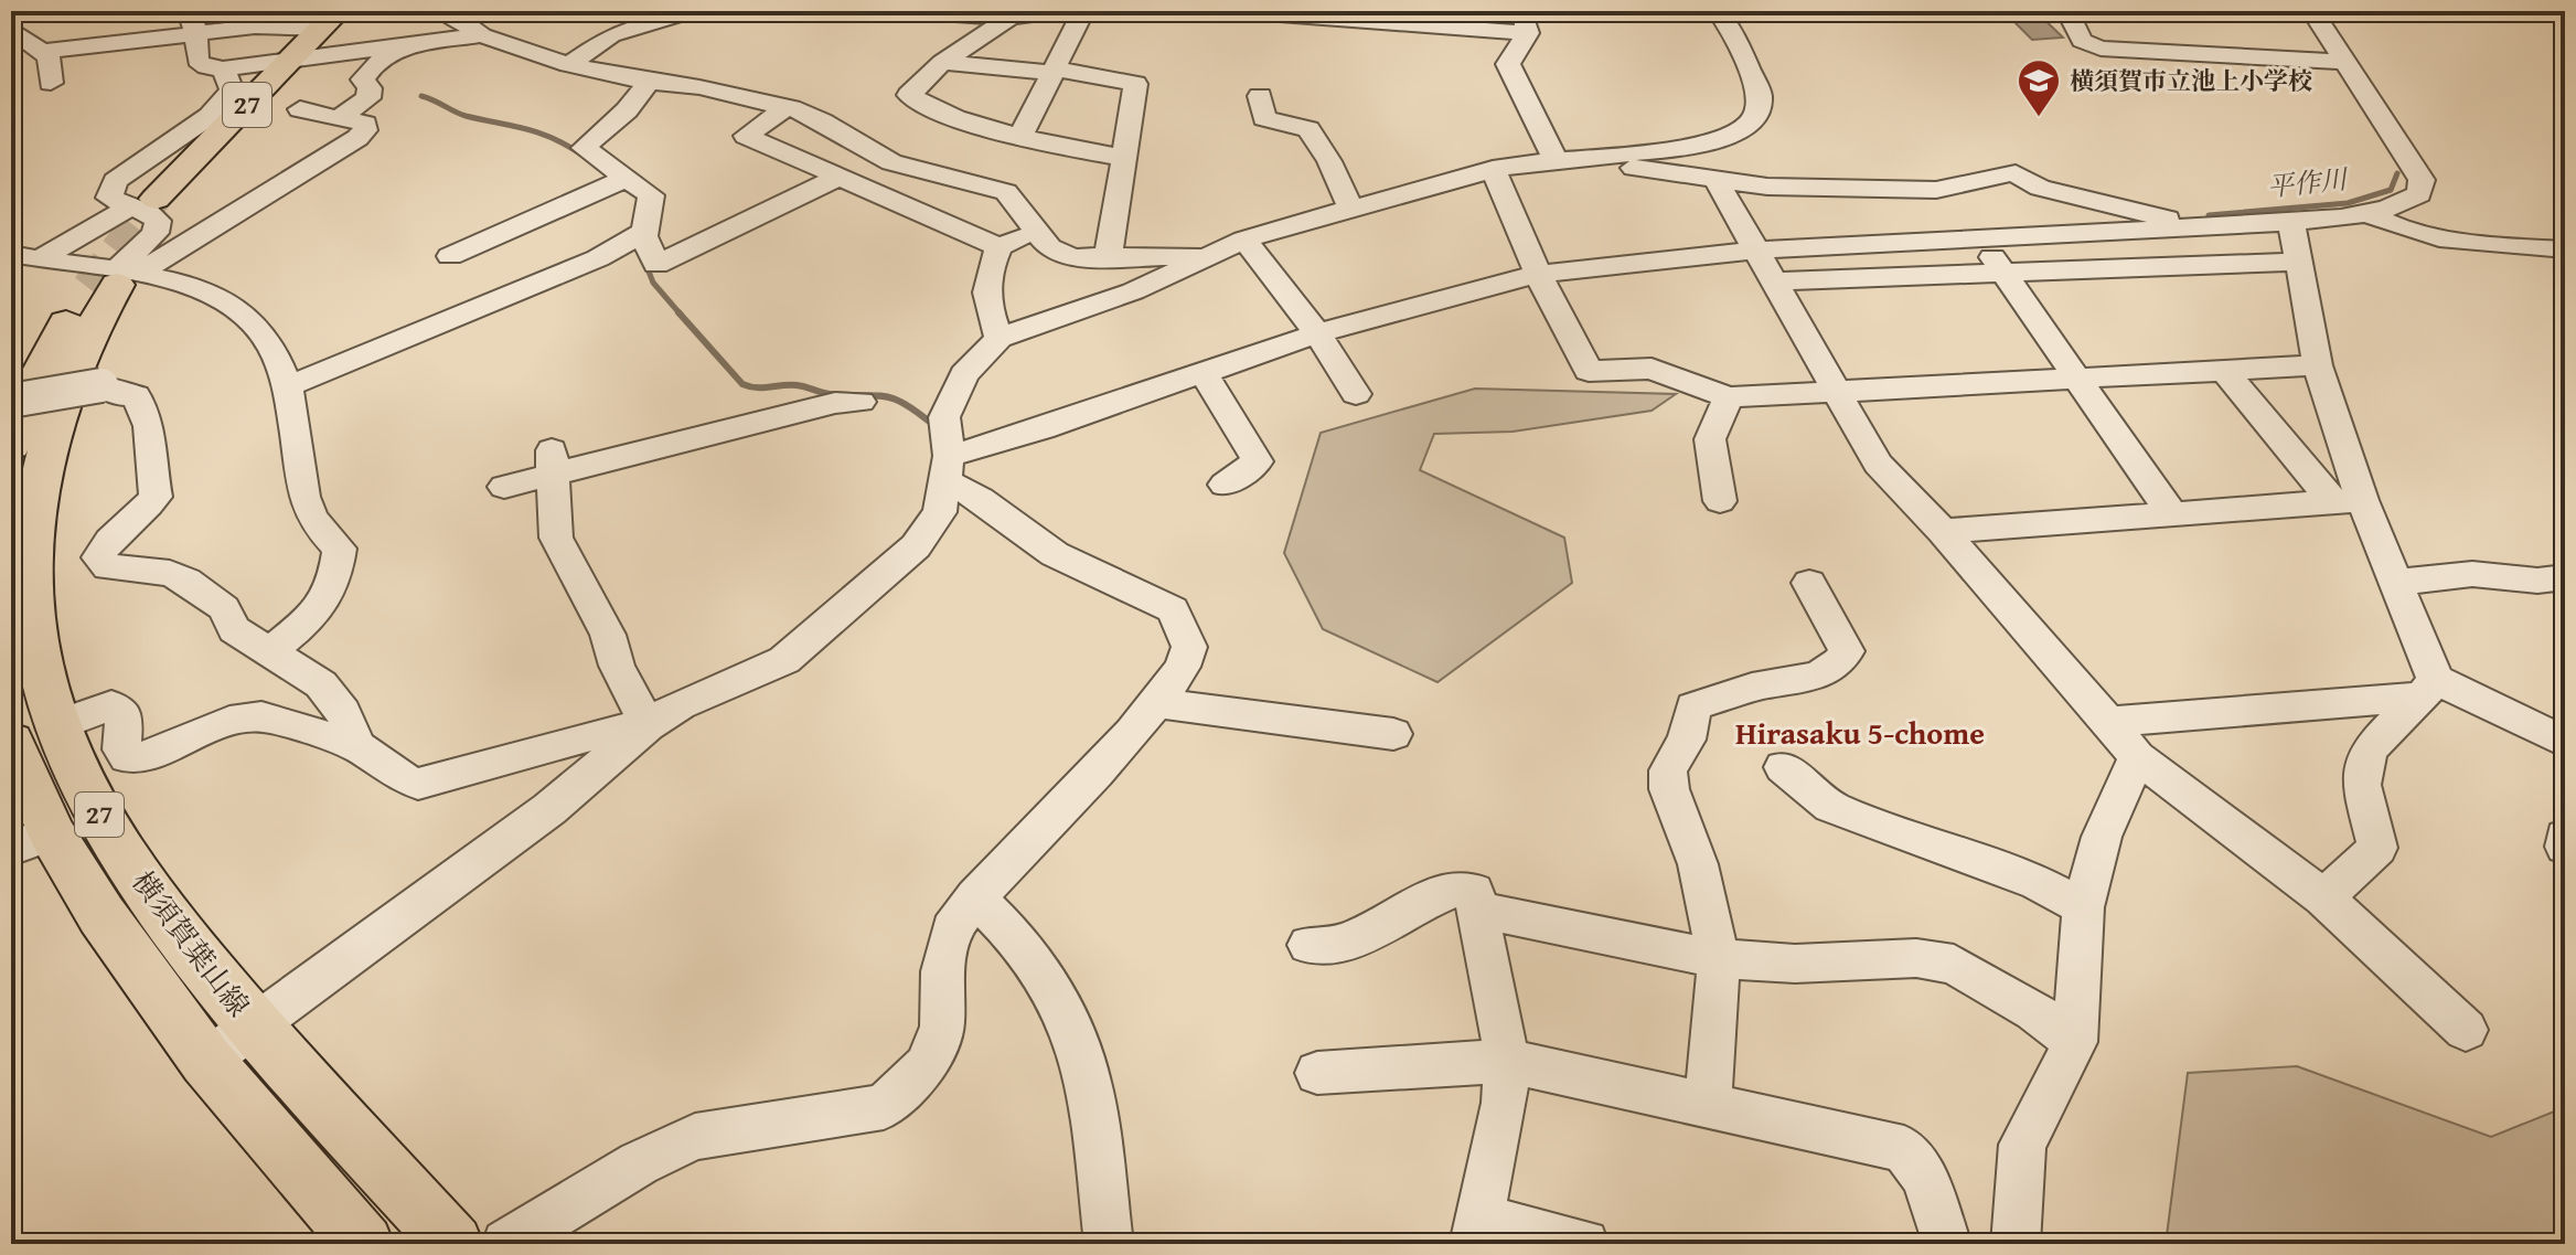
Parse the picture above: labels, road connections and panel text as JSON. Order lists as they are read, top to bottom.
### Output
{
  "streets": {
    "main road": ["27", "横須賀葉山線"]
  },
  "districts": ["Hirasaku 5-chome"],
  "water": ["平作川"],
  "places": {
    "school or university": ["横須賀市立池上小学校"]
  }
}
